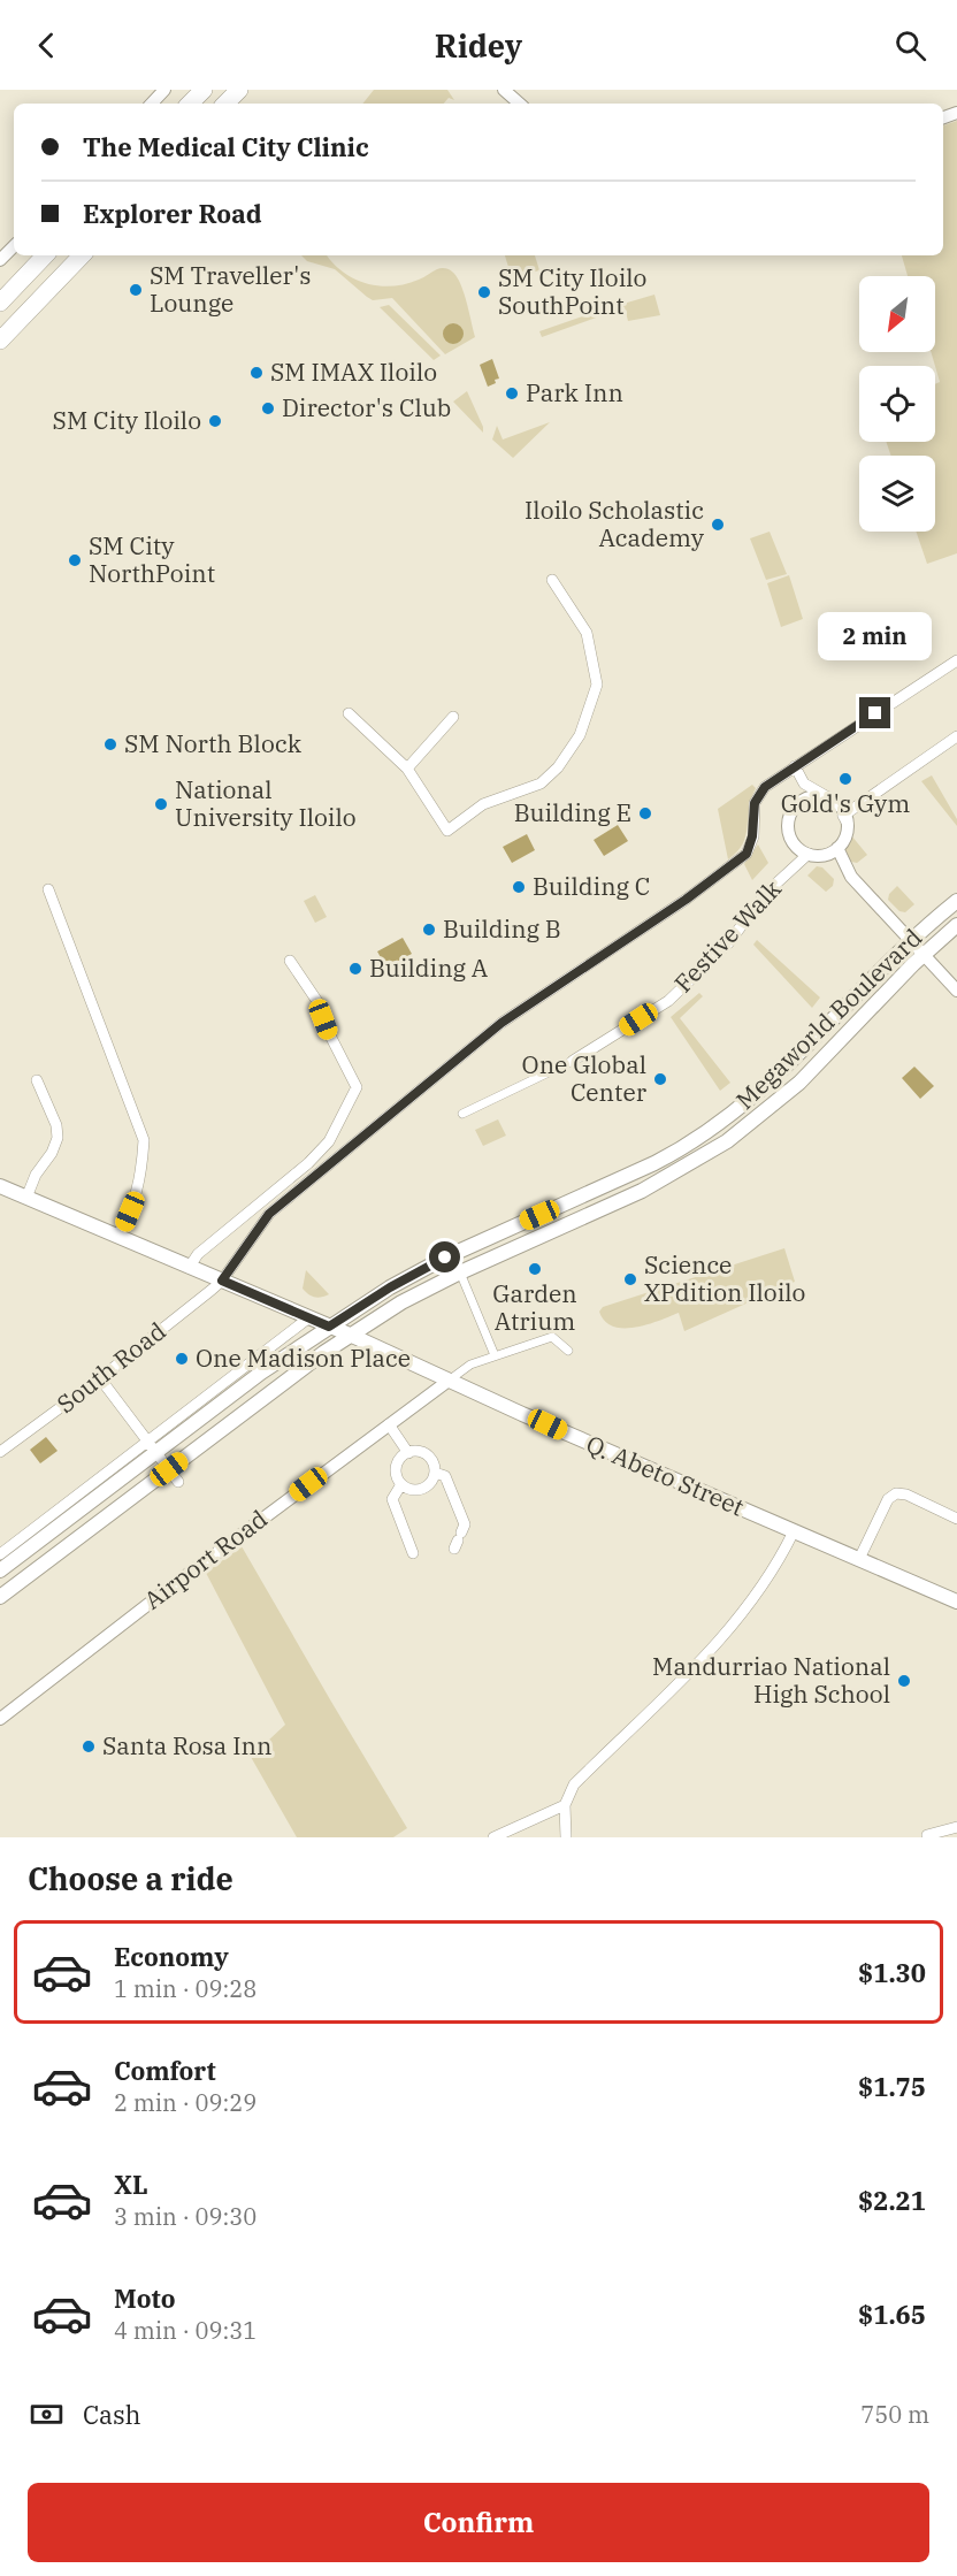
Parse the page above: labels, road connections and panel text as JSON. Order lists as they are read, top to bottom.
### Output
{
  "streets": {
    "main road": ["Megaworld Boulevard", "Q. Abeto Street"],
    "street": ["Festive Walk", "South Road", "Airport Road"]
  },
  "crossings": [
    ["Megaworld Boulevard", "Q. Abeto Street"],
    ["South Road", "Q. Abeto Street"],
    ["Q. Abeto Street", "Airport Road"]
  ],
  "places": [
    "SM Traveller's Lounge",
    "SM City Iloilo SouthPoint",
    "SM IMAX Iloilo",
    "Park Inn",
    "Director's Club",
    "SM City Iloilo",
    "Iloilo Scholastic Academy",
    "SM City NorthPoint",
    "SM North Block",
    "Gold's Gym",
    "National University Iloilo",
    "Building E",
    "Building C",
    "Building B",
    "Building A",
    "One Global Center",
    "Garden Atrium",
    "Science XPdition Iloilo",
    "One Madison Place",
    "Mandurriao National High School",
    "Santa Rosa Inn"
  ],
  "north": "bottom left",
  "page": {
    "header": "Ridey",
    "banner": ["The Medical City Clinic", "Explorer Road"],
    "bubble": "2 min",
    "heading": "Choose a ride",
    "list": [
      {
        "name": "Economy",
        "note": "1 min · 09:28",
        "value": "$1.30"
      },
      {
        "name": "Comfort",
        "note": "2 min · 09:29",
        "value": "$1.75"
      },
      {
        "name": "XL",
        "note": "3 min · 09:30",
        "value": "$2.21"
      },
      {
        "name": "Moto",
        "note": "4 min · 09:31",
        "value": "$1.65"
      }
    ],
    "pay": ["Cash", "750 m"],
    "buttons": "Confirm"
  }
}
